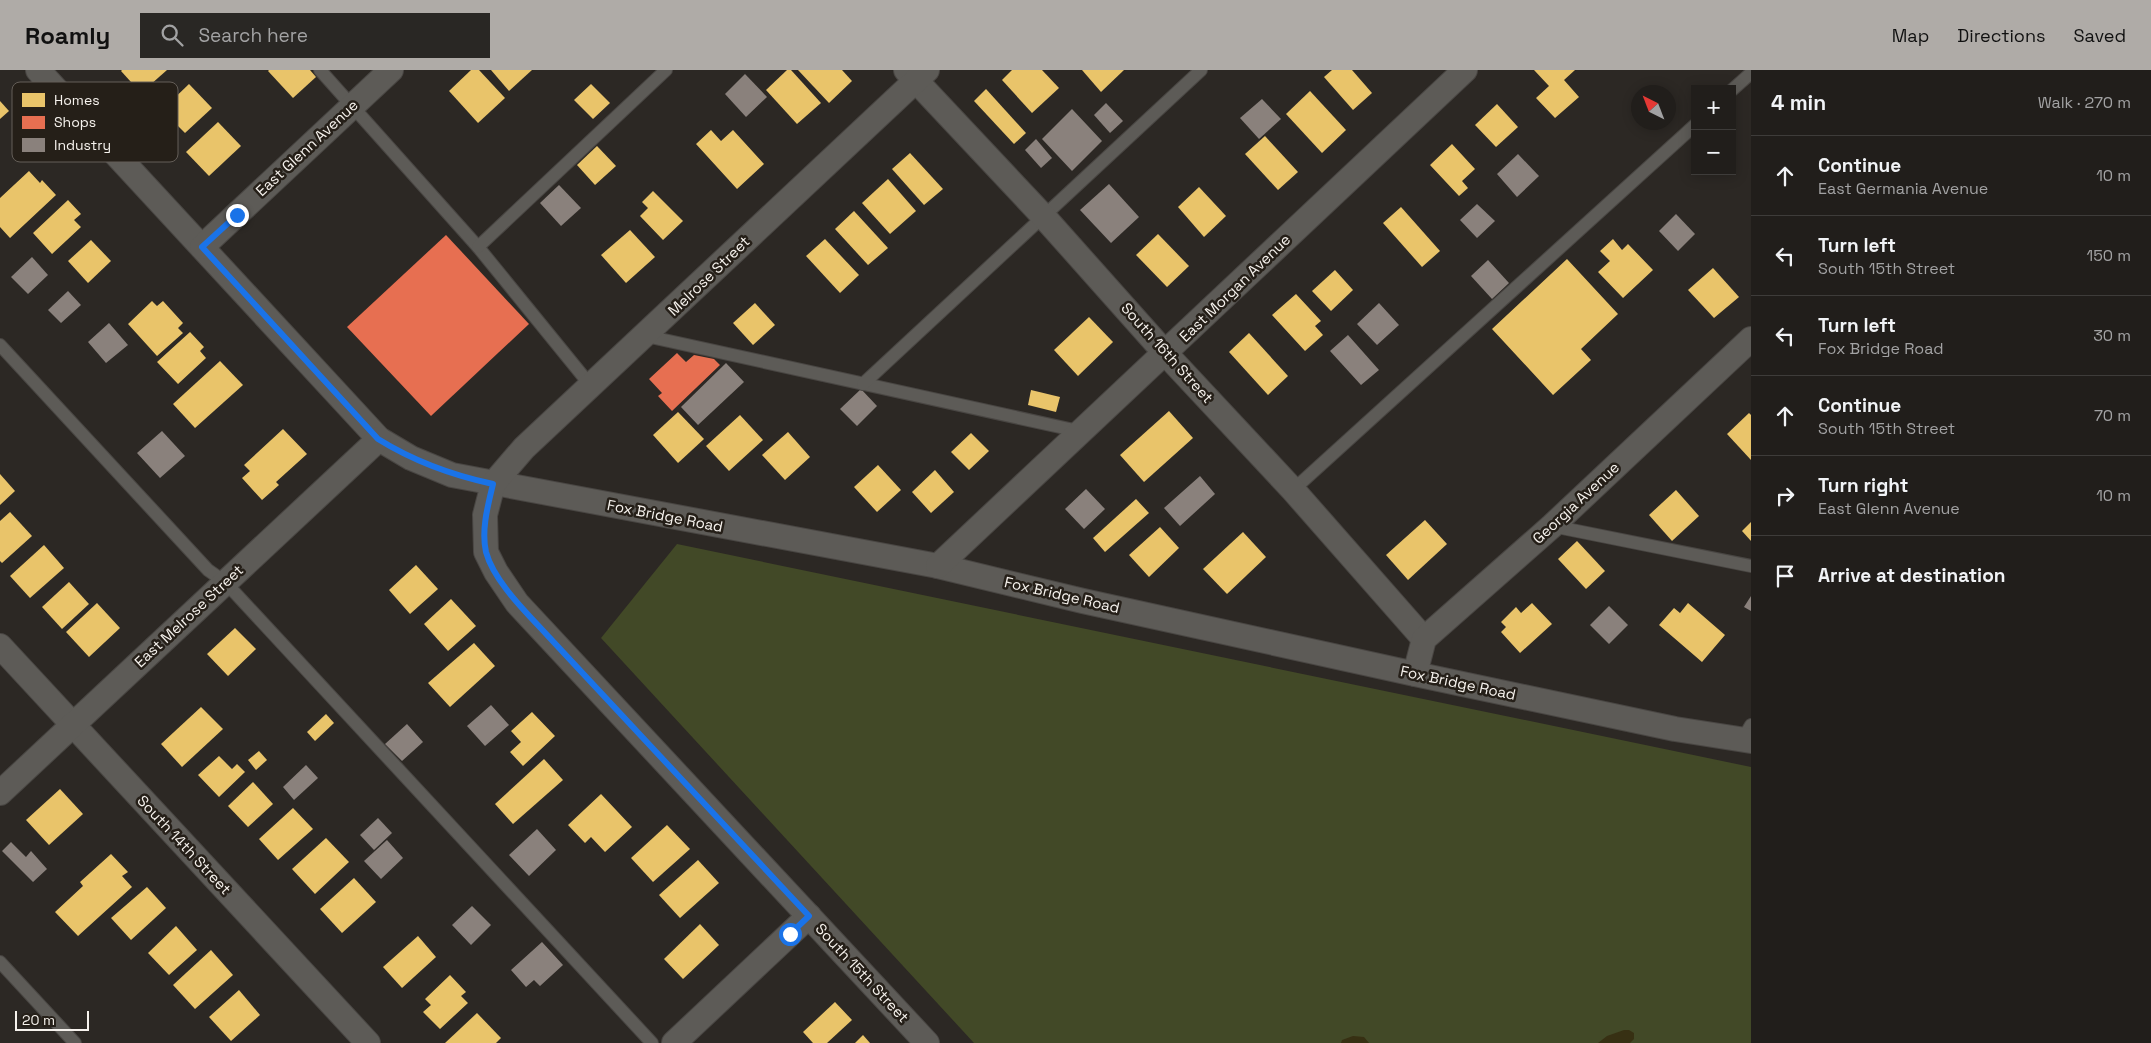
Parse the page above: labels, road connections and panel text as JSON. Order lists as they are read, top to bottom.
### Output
{
  "streets": {
    "street": [
      "East Glenn Avenue",
      "Melrose Street",
      "East Morgan Avenue",
      "South 16th Street",
      "Georgia Avenue",
      "Fox Bridge Road",
      "East Melrose Street",
      "South 14th Street",
      "South 15th Street"
    ]
  },
  "crossings": [
    ["Melrose Street", "South 16th Street"],
    ["Melrose Street", "Fox Bridge Road"],
    ["Melrose Street", "South 15th Street"],
    ["East Morgan Avenue", "South 16th Street"],
    ["East Morgan Avenue", "Fox Bridge Road"],
    ["South 16th Street", "Georgia Avenue"],
    ["Fox Bridge Road", "East Melrose Street"],
    ["Fox Bridge Road", "South 15th Street"],
    ["East Melrose Street", "South 14th Street"]
  ],
  "legend": ["Homes", "Shops", "Industry"],
  "scale_bar": "20 m",
  "north": "top left",
  "page": {
    "header": "Roamly",
    "search": "Search here",
    "nav": ["Map", "Directions", "Saved"],
    "heading": ["4 min", "Walk · 270 m"],
    "map_buttons": ["+", "−"],
    "list": [
      ["Continue", "East Germania Avenue", "10 m"],
      ["Turn left", "South 15th Street", "150 m"],
      ["Turn left", "Fox Bridge Road", "30 m"],
      ["Continue", "South 15th Street", "70 m"],
      ["Turn right", "East Glenn Avenue", "10 m"],
      "Arrive at destination"
    ],
    "scale": "20 m"
  }
}
